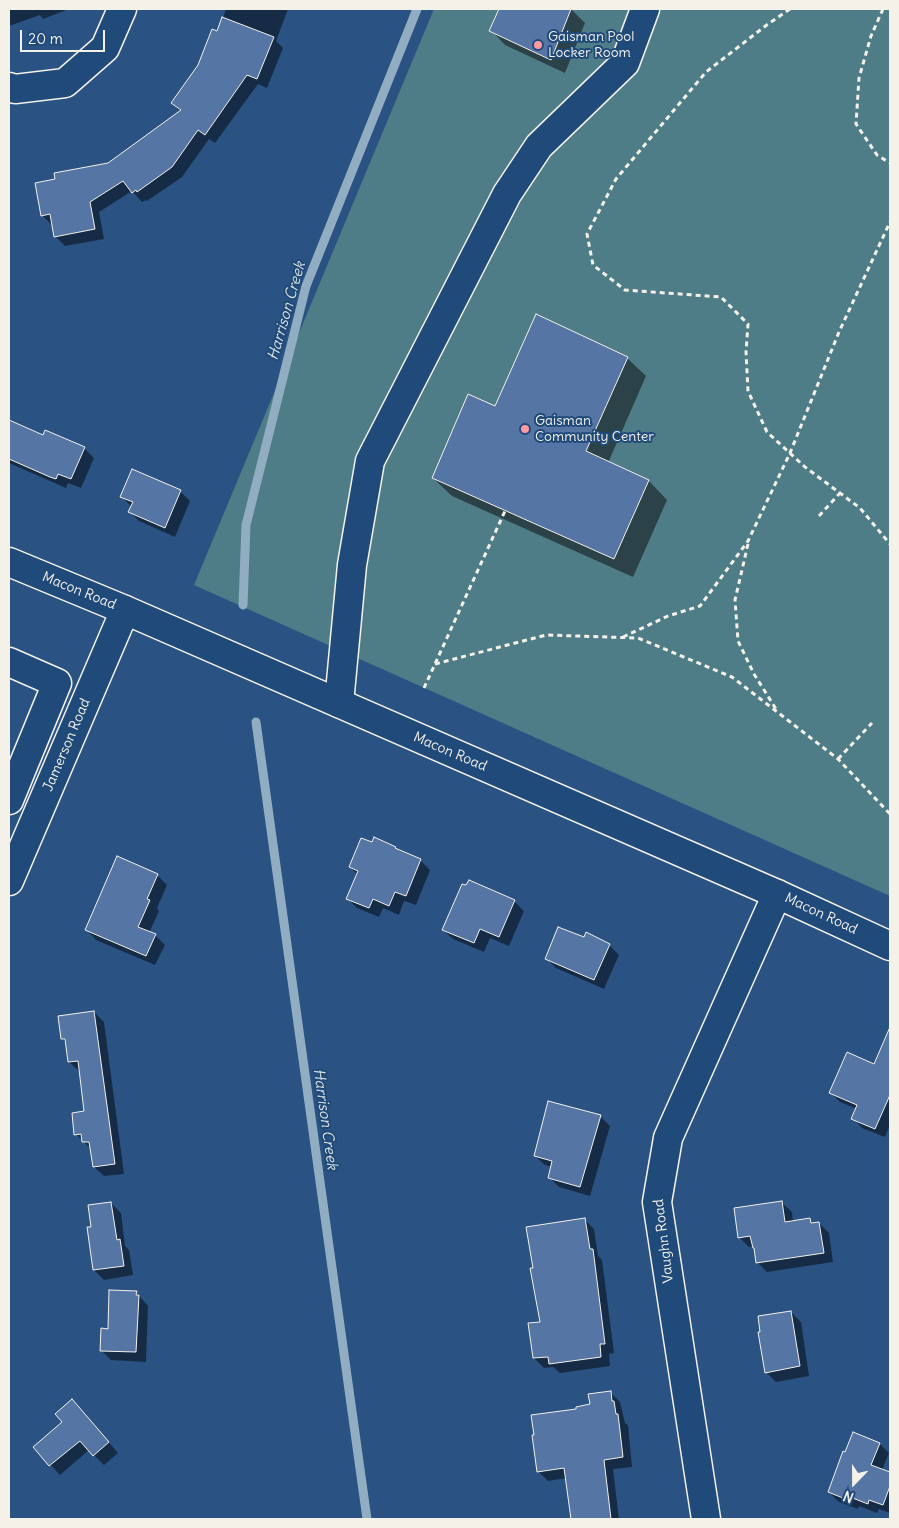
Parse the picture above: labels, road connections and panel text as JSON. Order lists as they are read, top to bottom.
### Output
{
  "streets": {
    "street": ["Macon Road", "Jamerson Road", "Vaughn Road"]
  },
  "crossings": [
    ["Macon Road", "Jamerson Road"],
    ["Macon Road", "Vaughn Road"]
  ],
  "water": ["Harrison Creek"],
  "places": ["Gaisman Pool Locker Room", "Gaisman Community Center"],
  "scale_bar": "20 m",
  "north": "bottom"
}
